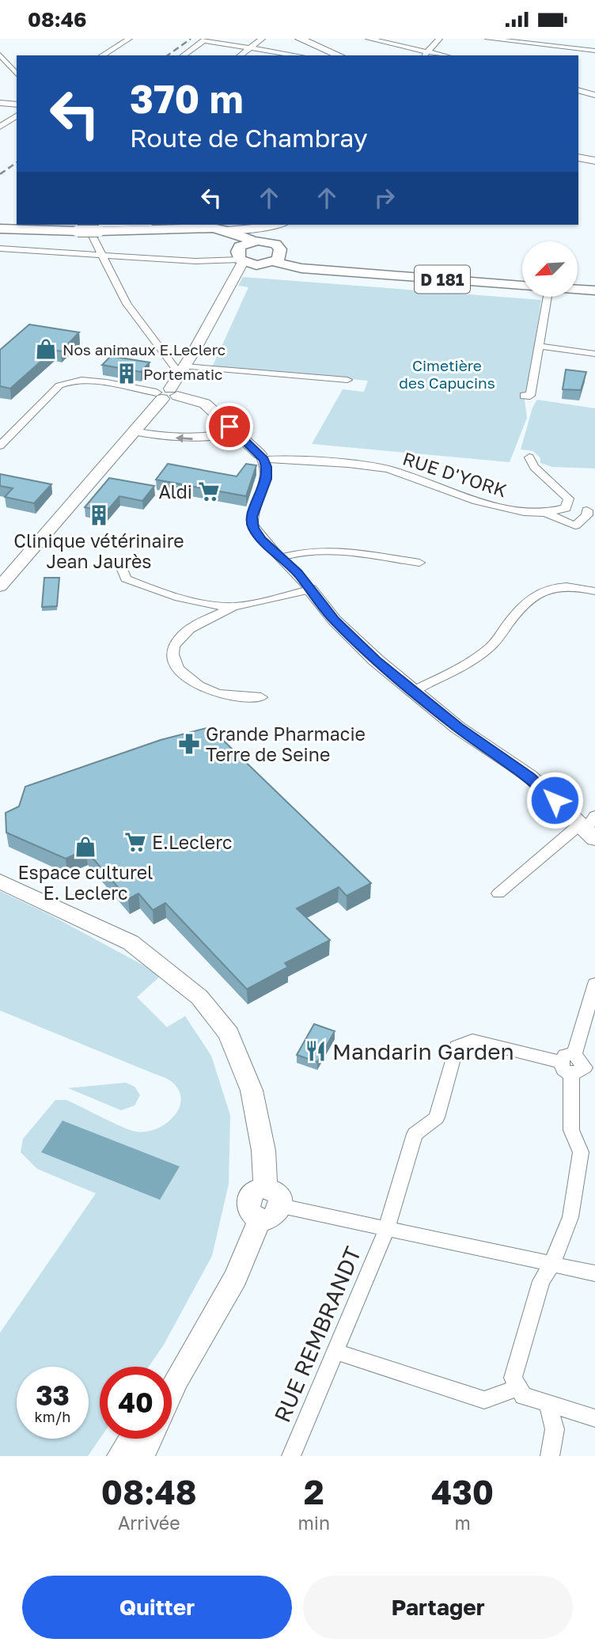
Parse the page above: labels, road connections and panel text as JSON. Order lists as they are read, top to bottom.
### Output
{
  "streets": {
    "main road": ["D 181"],
    "street": ["RUE D'YORK", "RUE REMBRANDT"]
  },
  "parks": ["Cimetière des Capucins"],
  "places": {
    "shop": ["Nos animaux E.Leclerc", "Espace culturel E. Leclerc"],
    "building": ["Portematic", "Clinique vétérinaire Jean Jaurès"],
    "supermarket": ["Aldi", "E.Leclerc"],
    "pharmacy": ["Grande Pharmacie Terre de Seine"],
    "restaurant": ["Mandarin Garden"]
  },
  "north": "bottom left",
  "page": {
    "status": "08:46",
    "turn": ["370 m", "Route de Chambray"],
    "speed": "33 km/h",
    "limit": "40",
    "eta": [
      "08:48",
      "Arrivée",
      "2",
      "min",
      "430",
      "m"
    ],
    "buttons": ["Quitter", "Partager"]
  }
}
